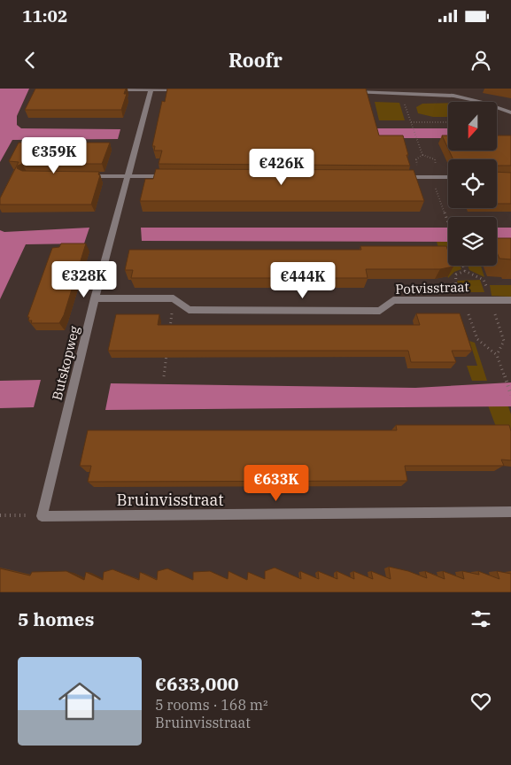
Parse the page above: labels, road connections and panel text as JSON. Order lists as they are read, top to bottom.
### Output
{
  "streets": {
    "street": ["Potvisstraat", "Butskopweg", "Bruinvisstraat"]
  },
  "crossings": [
    ["Butskopweg", "Bruinvisstraat"]
  ],
  "north": "bottom",
  "page": {
    "status": "11:02",
    "header": "Roofr",
    "price": [
      "€359K",
      "€426K",
      "€328K",
      "€444K",
      "€633K"
    ],
    "heading": "5 homes",
    "list": [
      {
        "name": "€633,000",
        "note": "5 rooms · 168 m² · Bruinvisstraat"
      }
    ]
  }
}
